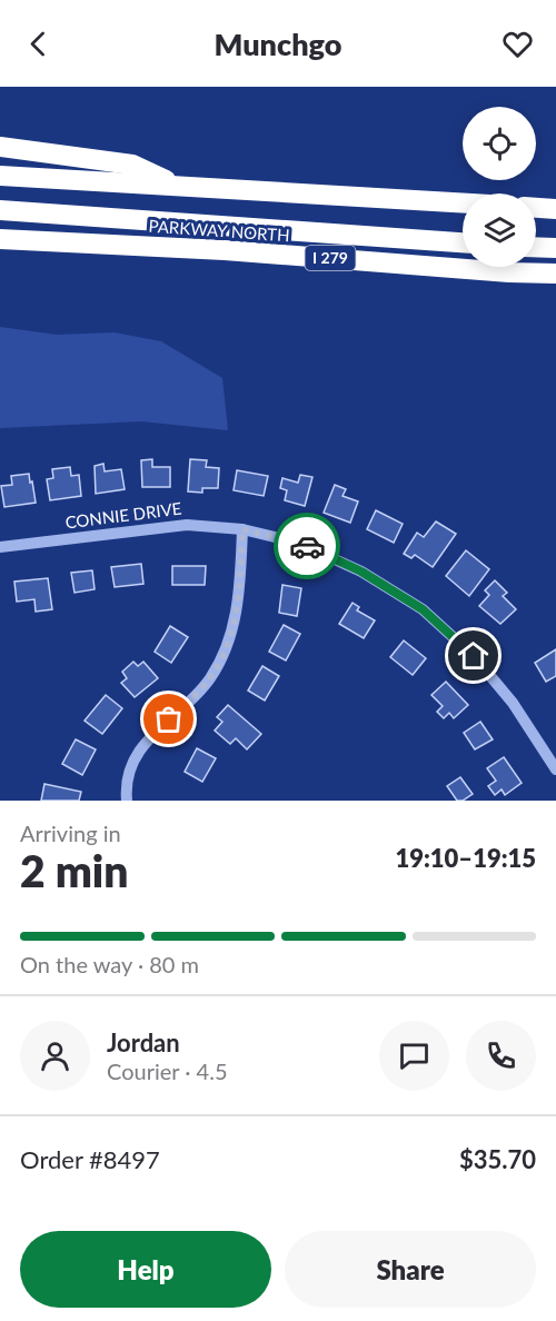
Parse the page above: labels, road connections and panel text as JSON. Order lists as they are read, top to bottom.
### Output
{
  "streets": {
    "highway": ["PARKWAY NORTH", "I 279"],
    "street": ["CONNIE DRIVE"]
  },
  "page": {
    "header": "Munchgo",
    "heading": ["2 min", "Arriving in", "19:10–19:15"],
    "panel": [
      "Jordan",
      "Courier · 4.5",
      "Order #8497",
      "$35.70"
    ],
    "bar": "On the way · 80 m",
    "buttons": ["Help", "Share"]
  }
}
